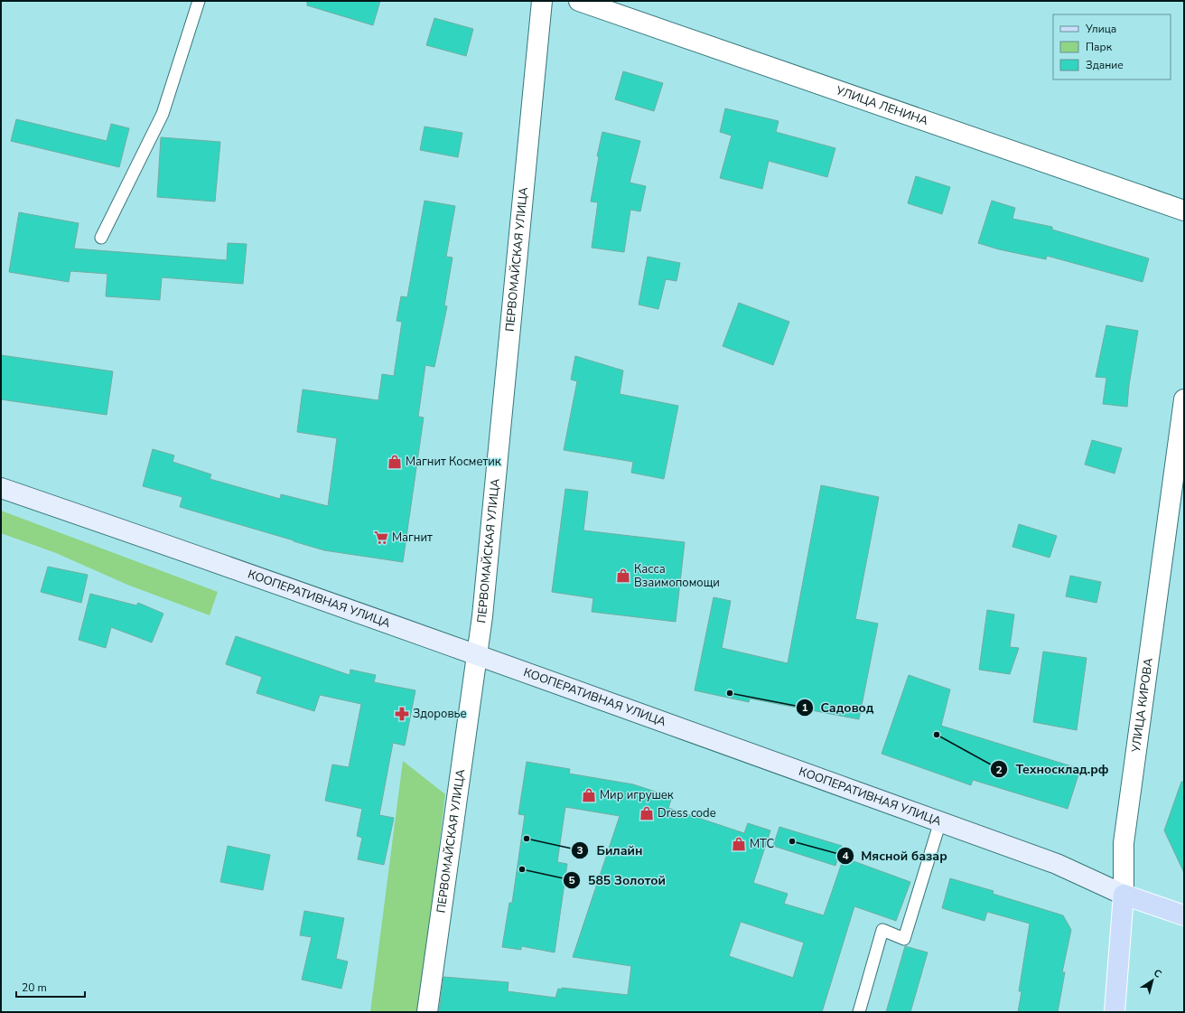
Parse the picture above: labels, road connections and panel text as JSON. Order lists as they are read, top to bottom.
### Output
{
  "streets": {
    "main road": ["КООПЕРАТИВНАЯ УЛИЦА", "УЛИЦА КИРОВА"],
    "street": ["УЛИЦА ЛЕНИНА", "ПЕРВОМАЙСКАЯ УЛИЦА"]
  },
  "crossings": [
    ["ПЕРВОМАЙСКАЯ УЛИЦА", "КООПЕРАТИВНАЯ УЛИЦА"],
    ["КООПЕРАТИВНАЯ УЛИЦА", "УЛИЦА КИРОВА"]
  ],
  "places": {
    "shop": [
      "Магнит Косметик",
      "Касса Взаимопомощи",
      "Мир игрушек",
      "Dress code",
      "МТС"
    ],
    "supermarket": ["Магнит"],
    "other": [
      "Садовод",
      "Техносклад.рф",
      "Билайн",
      "Мясной базар",
      "585 Золотой"
    ],
    "pharmacy": ["Здоровье"]
  },
  "legend": ["Улица", "Парк", "Здание"],
  "scale_bar": "20 m",
  "north": "top right"
}
